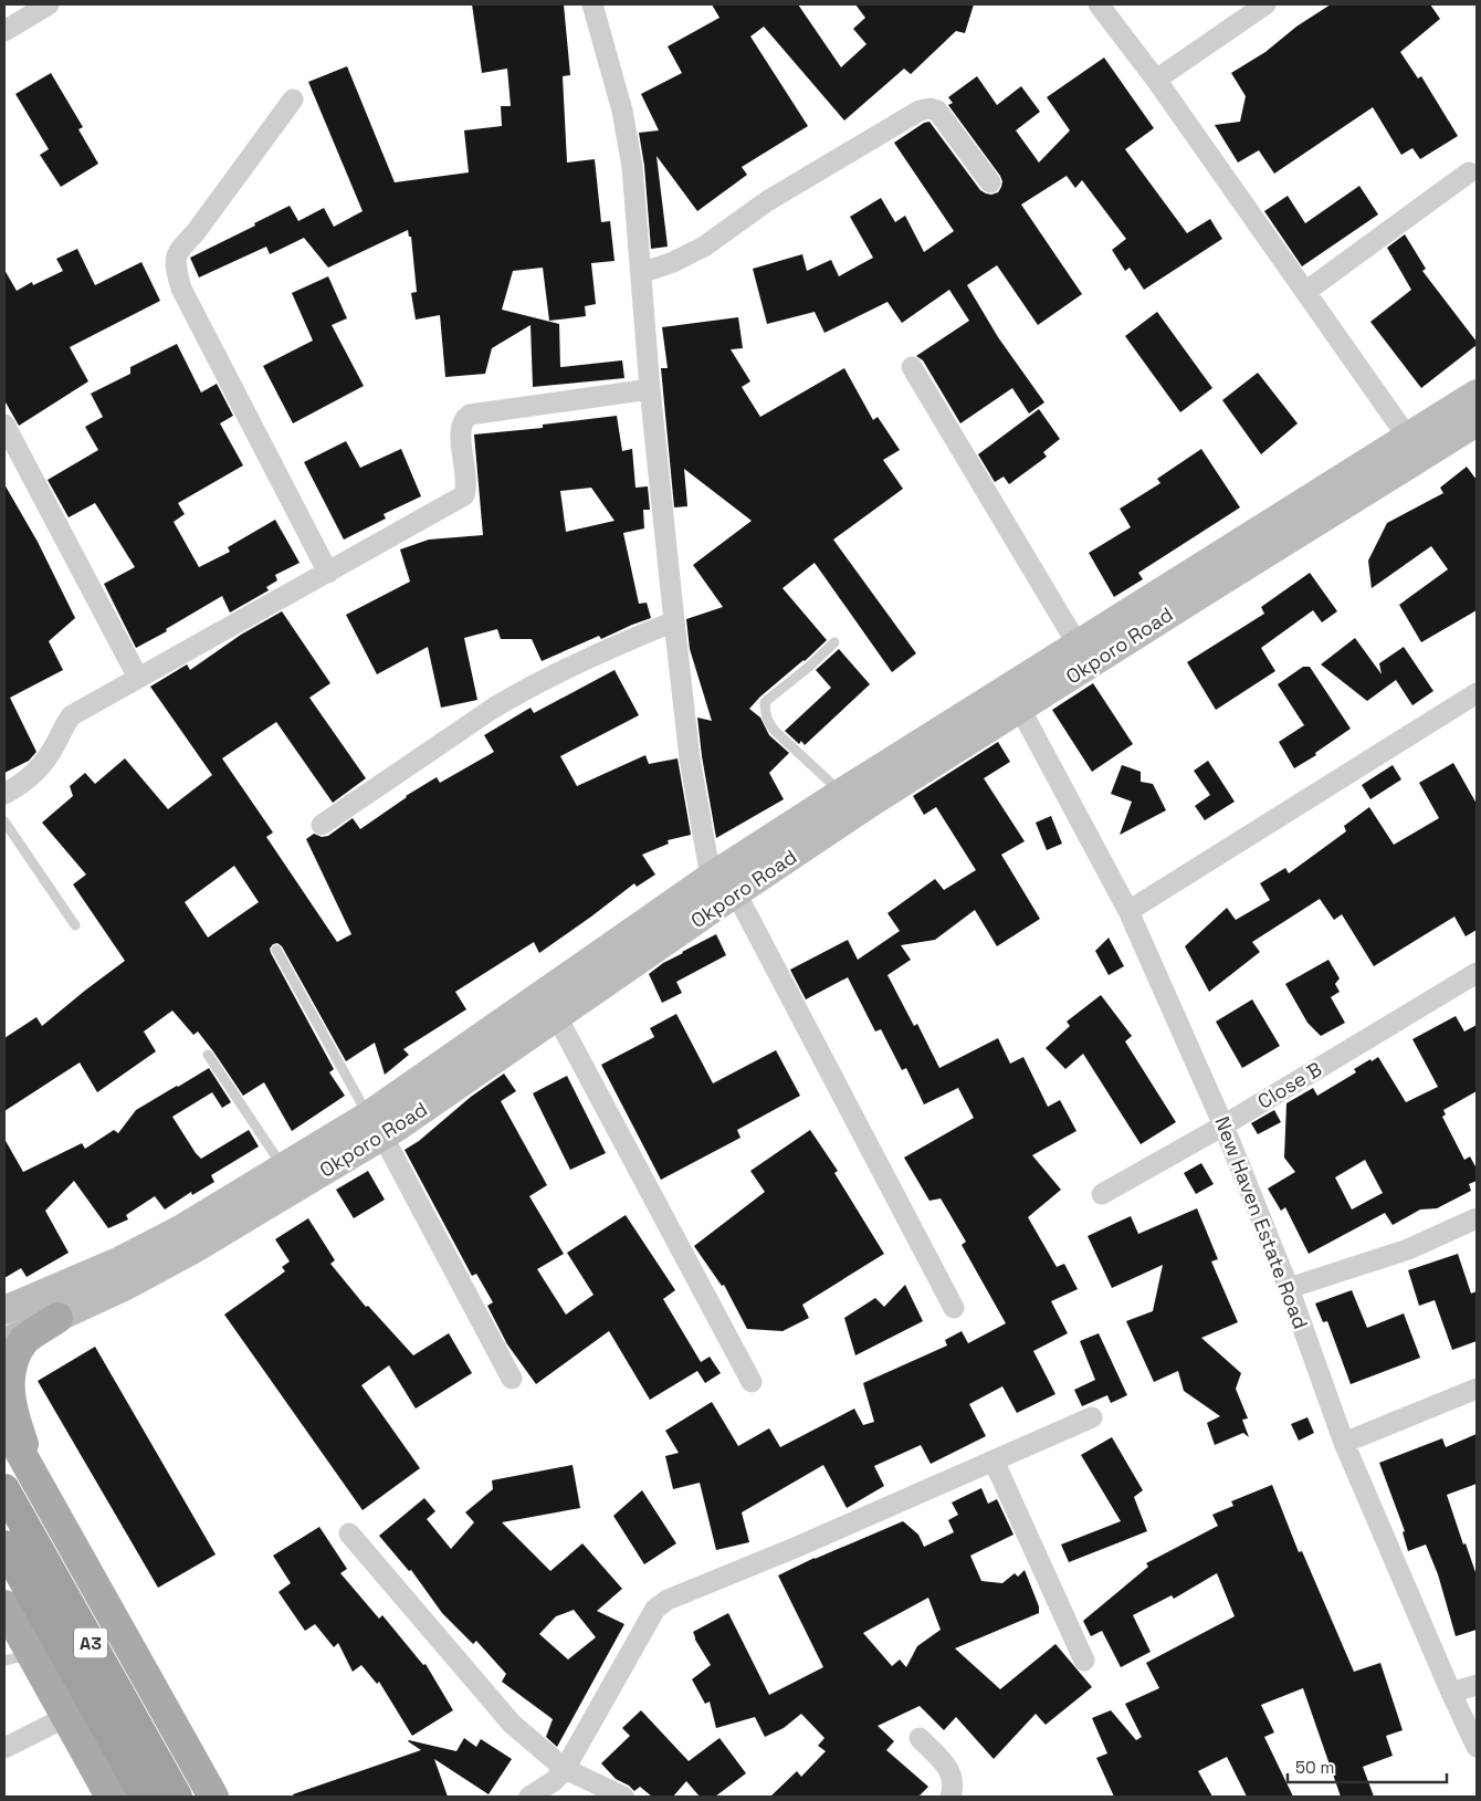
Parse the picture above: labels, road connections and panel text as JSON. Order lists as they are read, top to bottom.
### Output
{
  "streets": {
    "highway": ["A3"],
    "main road": ["Okporo Road"],
    "street": ["Close B", "New Haven Estate Road"]
  },
  "crossings": [
    ["Okporo Road", "New Haven Estate Road"],
    ["Close B", "New Haven Estate Road"]
  ],
  "scale_bar": "50 m"
}
